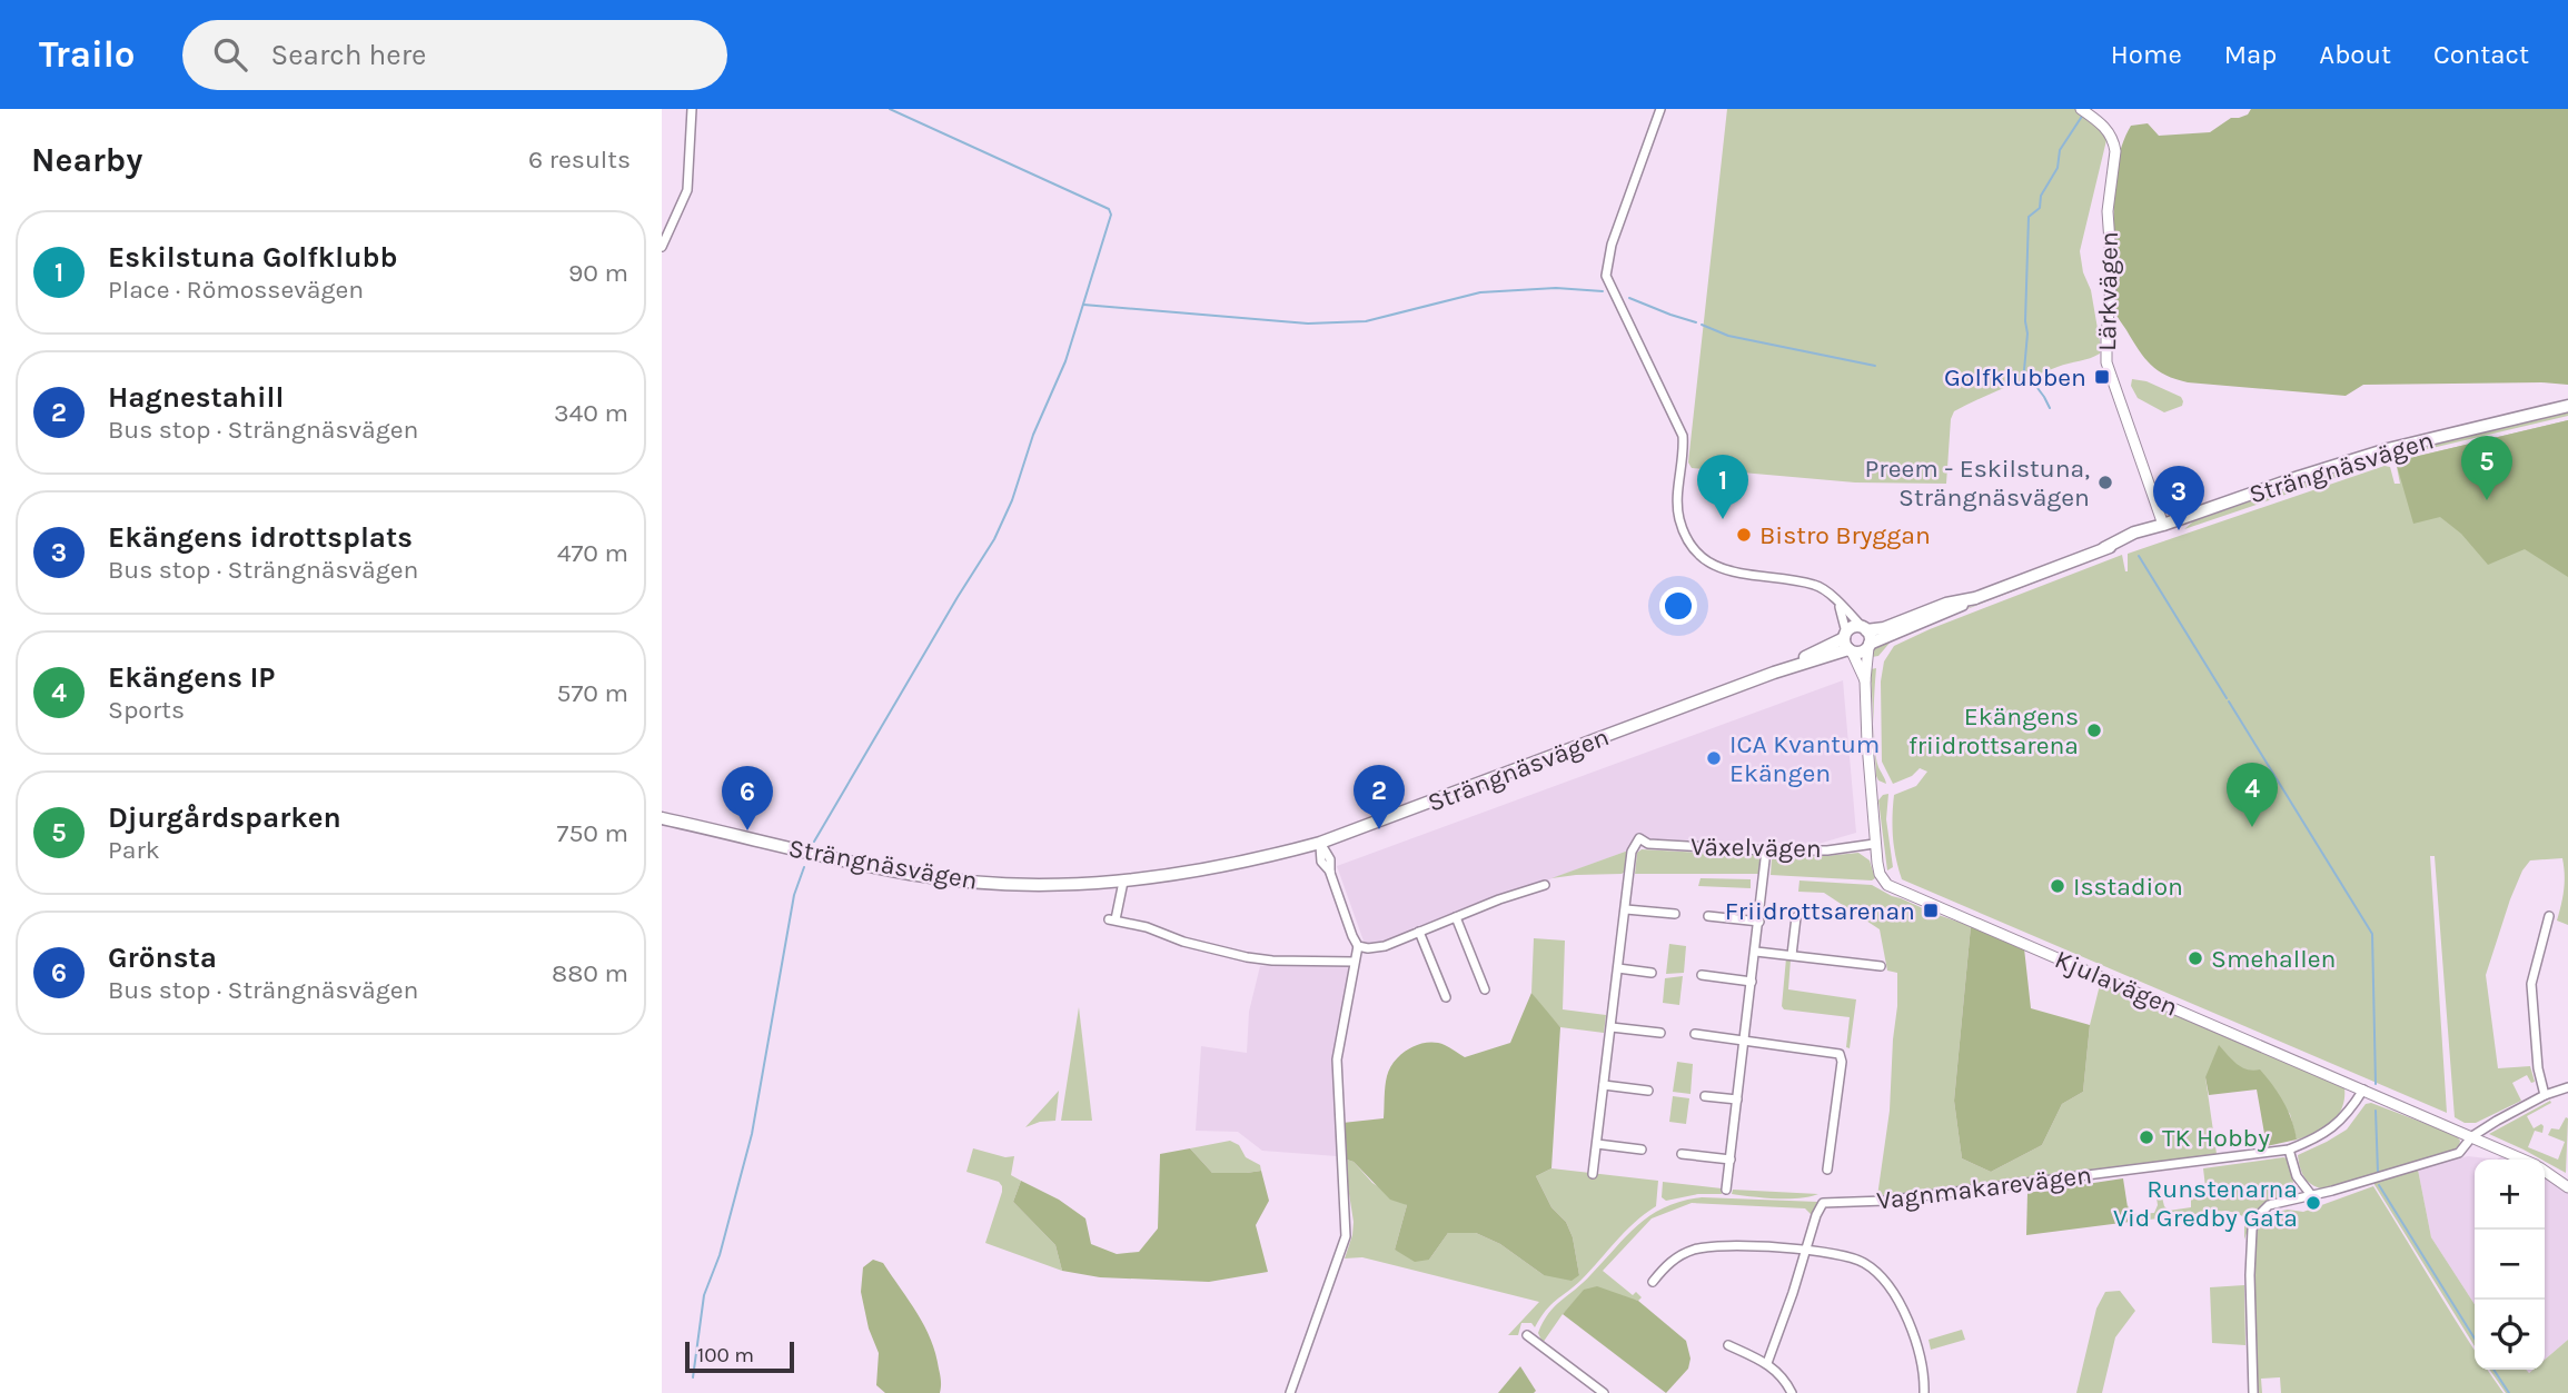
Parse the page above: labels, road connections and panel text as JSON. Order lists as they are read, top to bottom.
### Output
{
  "streets": {
    "main road": ["Strängnäsvägen"],
    "street": [
      "Lärkvägen",
      "Växelvägen",
      "Kjulavägen",
      "Vagnmakarevägen"
    ]
  },
  "crossings": [
    ["Lärkvägen", "Strängnäsvägen"],
    ["Strängnäsvägen", "Kjulavägen"],
    ["Växelvägen", "Kjulavägen"],
    ["Kjulavägen", "Vagnmakarevägen"]
  ],
  "places": {
    "transit": ["Golfklubben", "Friidrottsarenan"],
    "other": [
      "Preem - Eskilstuna, Strängnäsvägen",
      "Bistro Bryggan",
      "Ekängens friidrottsarena",
      "ICA Kvantum Ekängen",
      "Isstadion",
      "Smehallen",
      "TK Hobby",
      "Runstenarna Vid Gredby Gata"
    ]
  },
  "scale_bar": "100 m",
  "page": {
    "header": "Trailo",
    "search": "Search here",
    "nav": [
      "Home",
      "Map",
      "About",
      "Contact"
    ],
    "heading": ["Nearby", "6 results"],
    "list": [
      {
        "mark": "1",
        "name": "Eskilstuna Golfklubb",
        "note": "Place · Römossevägen",
        "value": "90 m"
      },
      {
        "mark": "2",
        "name": "Hagnestahill",
        "note": "Bus stop · Strängnäsvägen",
        "value": "340 m"
      },
      {
        "mark": "3",
        "name": "Ekängens idrottsplats",
        "note": "Bus stop · Strängnäsvägen",
        "value": "470 m"
      },
      {
        "mark": "4",
        "name": "Ekängens IP",
        "note": "Sports",
        "value": "570 m"
      },
      {
        "mark": "5",
        "name": "Djurgårdsparken",
        "note": "Park",
        "value": "750 m"
      },
      {
        "mark": "6",
        "name": "Grönsta",
        "note": "Bus stop · Strängnäsvägen",
        "value": "880 m"
      }
    ],
    "pins": [
      "5",
      "1",
      "3",
      "4",
      "2",
      "6"
    ],
    "map_buttons": ["+", "−"],
    "scale": "100 m"
  }
}
